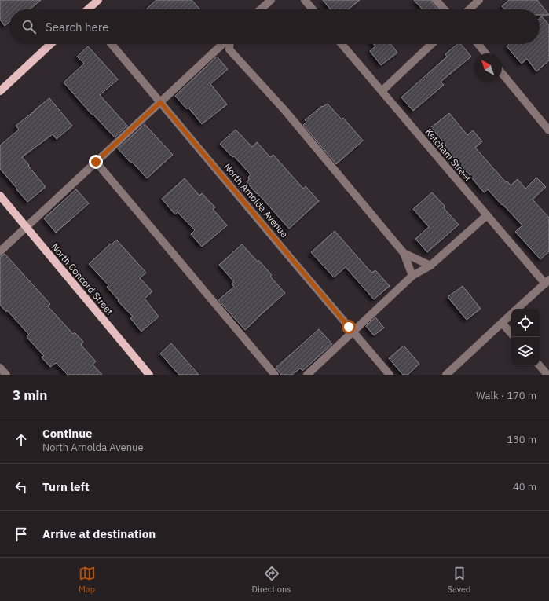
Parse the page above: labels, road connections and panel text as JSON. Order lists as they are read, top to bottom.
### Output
{
  "streets": {
    "main road": ["North Concord Street"],
    "street": ["Ketcham Street", "North Arnolda Avenue"]
  },
  "north": "top left",
  "page": {
    "search": "Search here",
    "heading": ["3 min", "Walk · 170 m"],
    "list": [
      ["Continue", "North Arnolda Avenue", "130 m"],
      ["Turn left", "40 m"],
      "Arrive at destination"
    ],
    "nav": ["Map", "Directions", "Saved"]
  }
}
